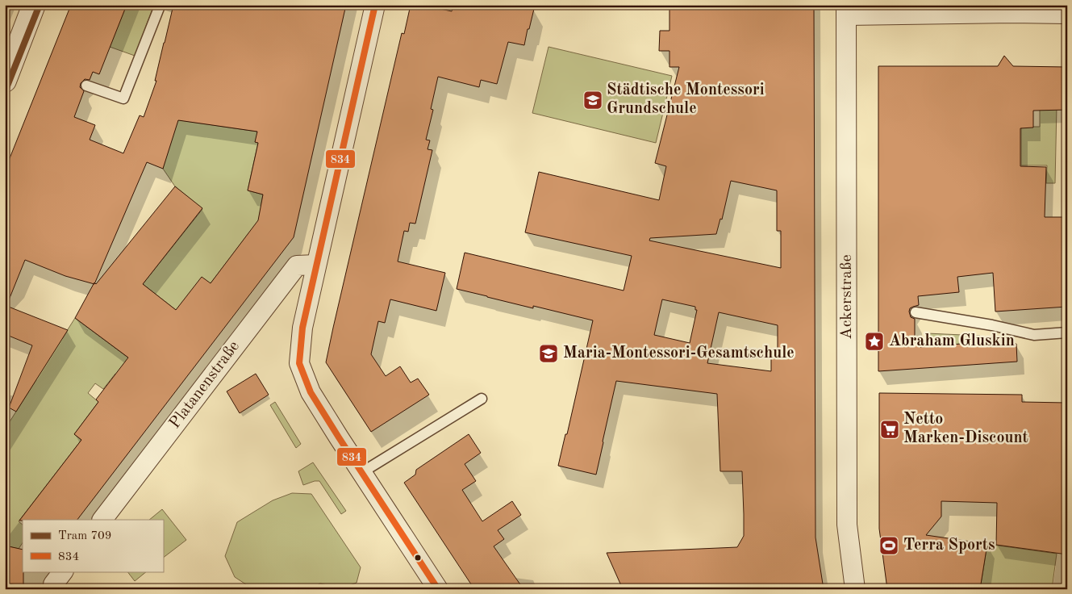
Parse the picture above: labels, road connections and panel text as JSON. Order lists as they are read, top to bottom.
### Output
{
  "streets": {
    "street": ["Ackerstraße", "Platanenstraße"]
  },
  "places": {
    "school or university": ["Städtische Montessori Grundschule", "Maria-Montessori-Gesamtschule"],
    "place": ["Abraham Gluskin"],
    "supermarket": ["Netto Marken-Discount"],
    "sports": ["Terra Sports"]
  },
  "lines": ["tram line 709", "transit line 834"],
  "legend": ["Tram 709", "834"]
}
